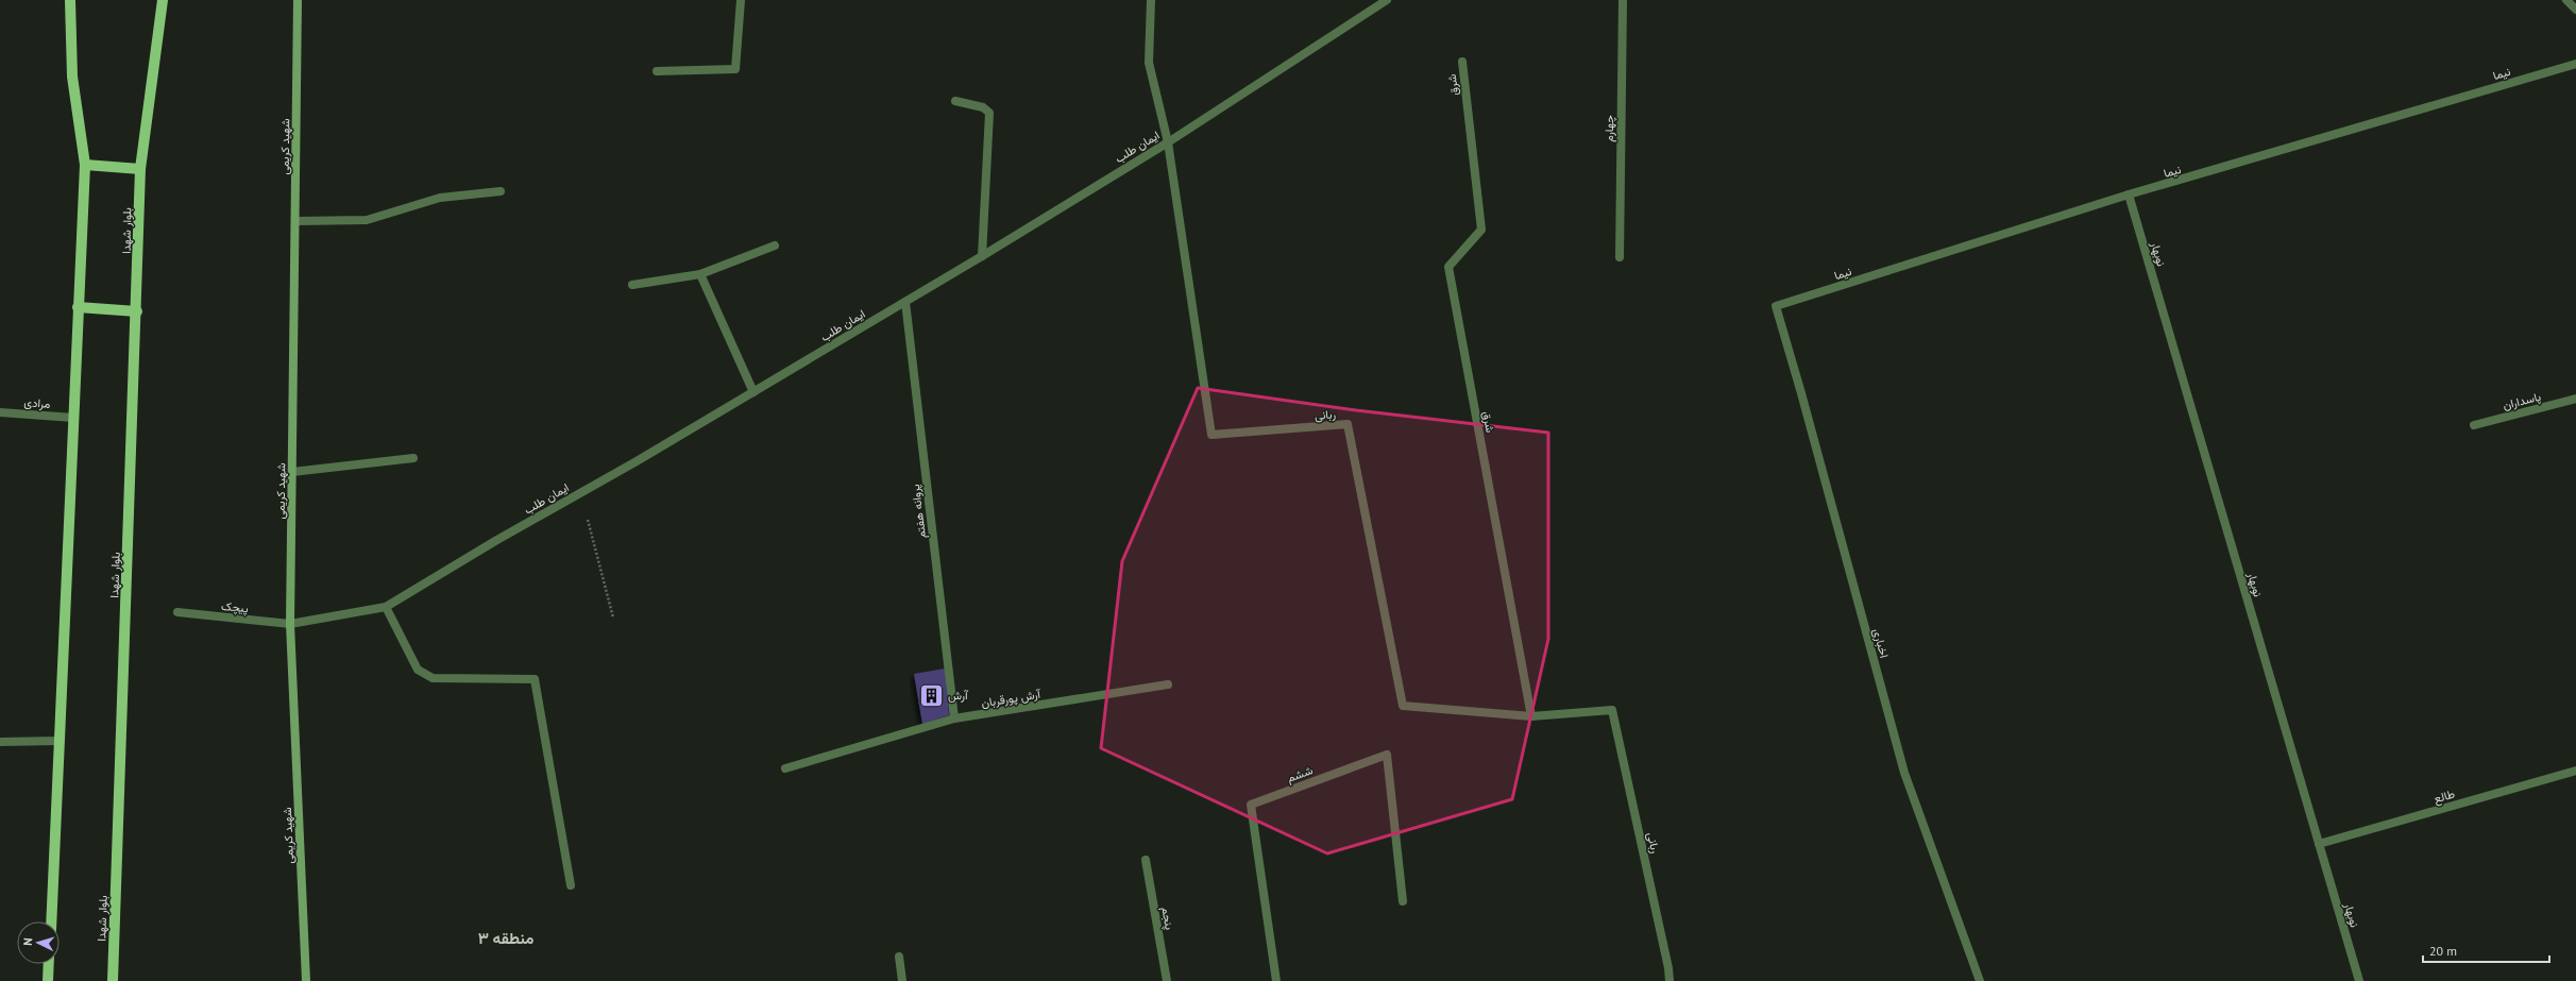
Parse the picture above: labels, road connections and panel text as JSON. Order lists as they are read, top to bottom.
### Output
{
  "streets": {
    "main road": ["شهید کریمی", "بلوار شهدا"],
    "street": [
      "نیما",
      "شرق",
      "چهارم",
      "ایمان طلب",
      "نوبهار",
      "پاسداران",
      "مرادی",
      "ربانی",
      "پروانه هفتم",
      "پیچک",
      "اخباری",
      "آرش پورقربان",
      "ششم",
      "طالع",
      "پنجم"
    ]
  },
  "crossings": [
    ["نیما", "نوبهار"],
    ["نیما", "اخباری"],
    ["شرق", "ربانی"],
    ["شهید کریمی", "ایمان طلب"],
    ["شهید کریمی", "پیچک"],
    ["ایمان طلب", "ربانی"],
    ["ایمان طلب", "پروانه هفتم"],
    ["ایمان طلب", "پیچک"],
    ["نوبهار", "طالع"],
    ["پروانه هفتم", "آرش پورقربان"]
  ],
  "districts": ["منطقه ۳"],
  "places": {
    "building": ["آرش"]
  },
  "scale_bar": "20 m",
  "north": "left"
}
